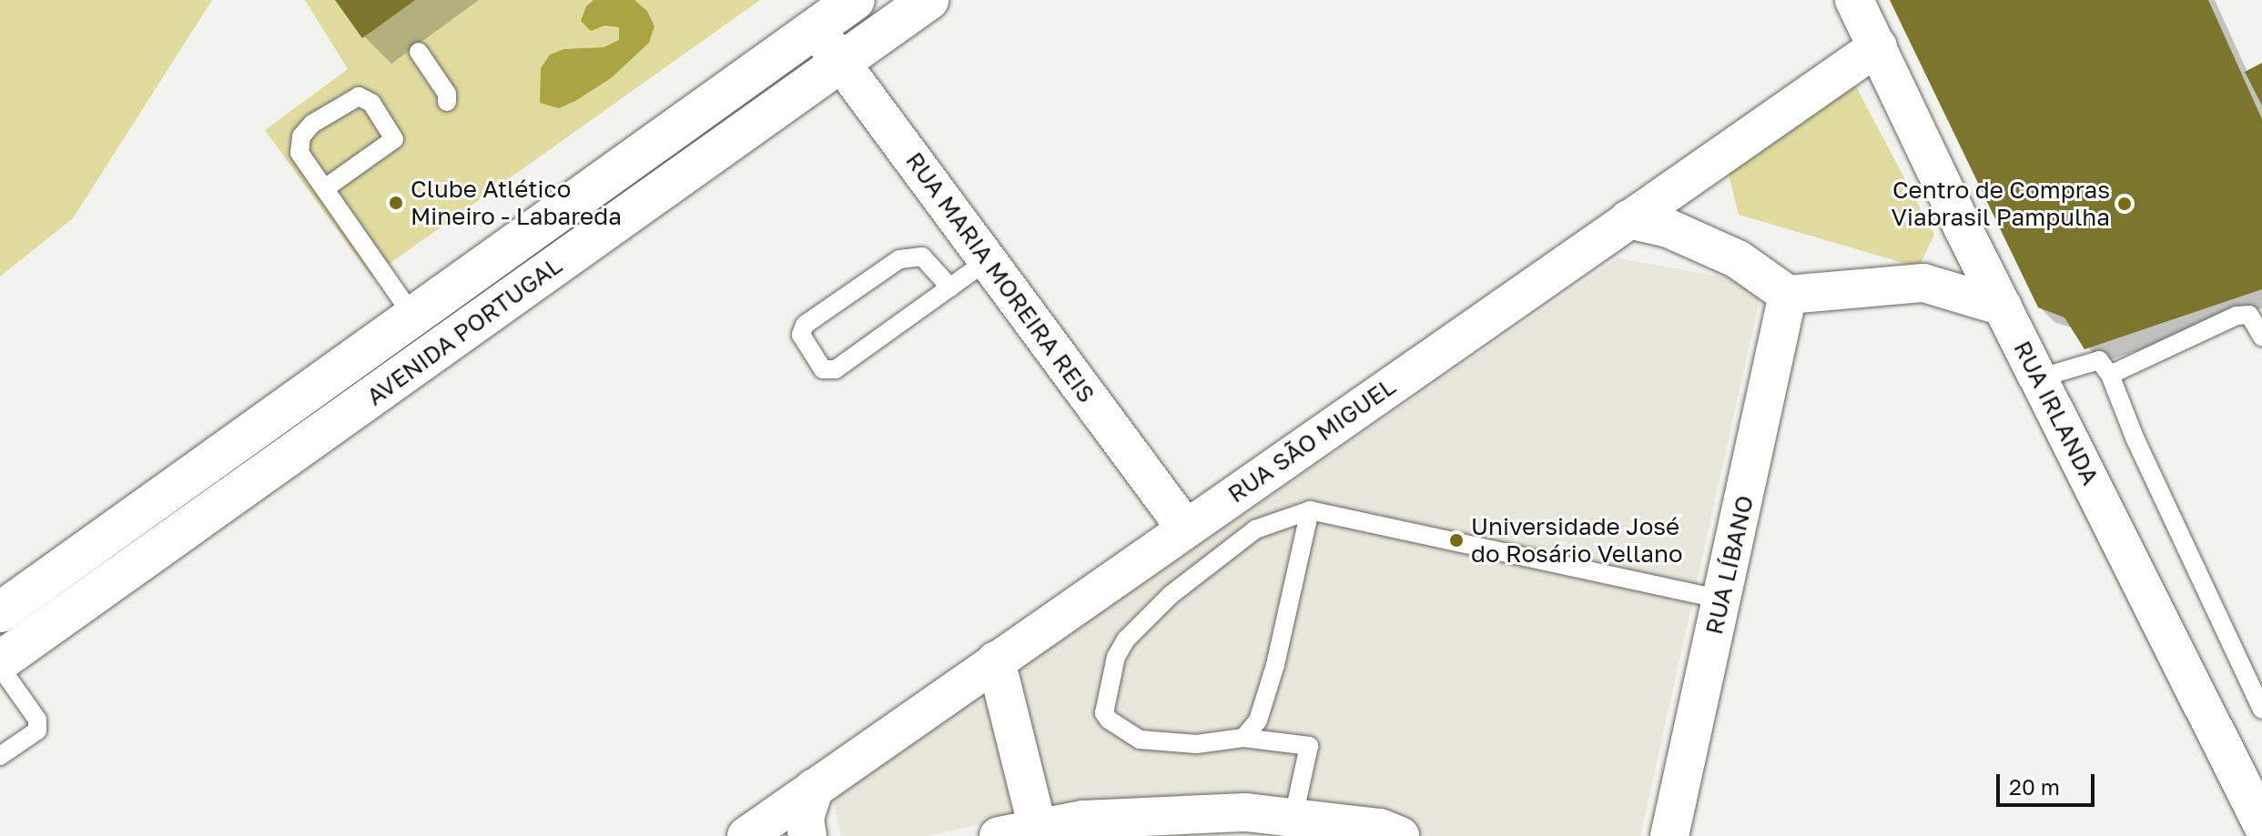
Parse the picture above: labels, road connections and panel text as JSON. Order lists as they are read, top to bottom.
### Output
{
  "streets": {
    "main road": ["AVENIDA PORTUGAL"],
    "street": [
      "RUA MARIA MOREIRA REIS",
      "RUA IRLANDA",
      "RUA SÃO MIGUEL",
      "RUA LÍBANO"
    ]
  },
  "crossings": [
    ["RUA MARIA MOREIRA REIS", "AVENIDA PORTUGAL"],
    ["RUA MARIA MOREIRA REIS", "RUA SÃO MIGUEL"],
    ["RUA IRLANDA", "RUA SÃO MIGUEL"]
  ],
  "places": ["Clube Atlético Mineiro - Labareda", "Centro de Compras Viabrasil Pampulha", "Universidade José do Rosário Vellano"],
  "scale_bar": "20 m"
}
